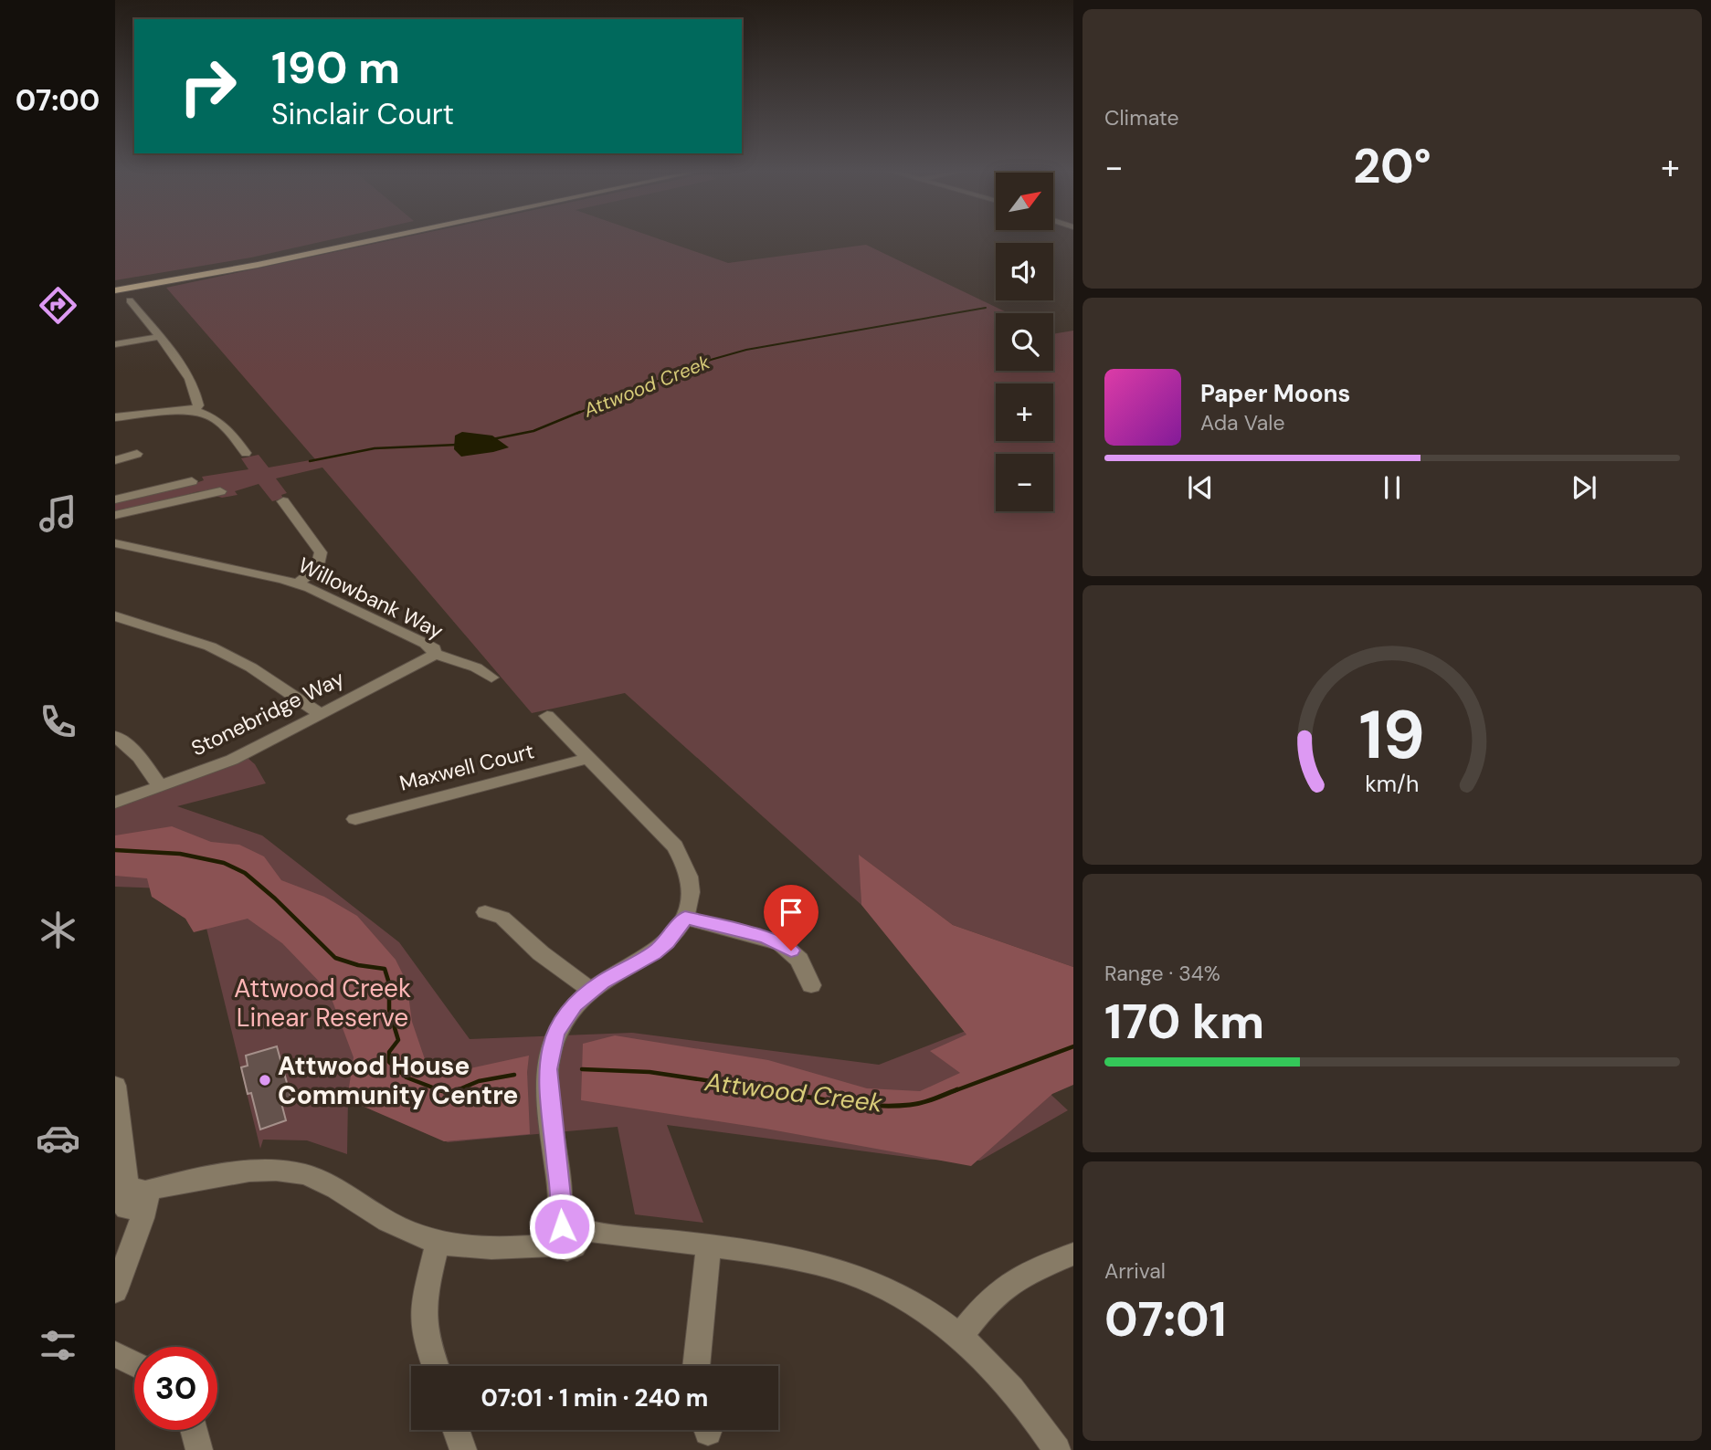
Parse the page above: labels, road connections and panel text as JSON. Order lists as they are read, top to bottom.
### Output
{
  "streets": {
    "street": ["Willowbank Way", "Stonebridge Way", "Maxwell Court"]
  },
  "crossings": [
    ["Willowbank Way", "Stonebridge Way"]
  ],
  "water": ["Attwood Creek"],
  "parks": ["Attwood Creek Linear Reserve"],
  "places": ["Attwood House Community Centre"],
  "north": "top right",
  "page": {
    "tabs": "07:00",
    "tile": [
      "Climate",
      ["Range · 34%", "170 km"],
      ["Arrival", "07:01"]
    ],
    "turn": ["190 m", "Sinclair Court"],
    "heat": ["−", "20°", "+"],
    "map_buttons": ["+", "−"],
    "song": ["Paper Moons", "Ada Vale"],
    "limit": "30",
    "trip": "07:01 · 1 min · 240 m",
    "gauge": ["19", "km/h"]
  }
}
